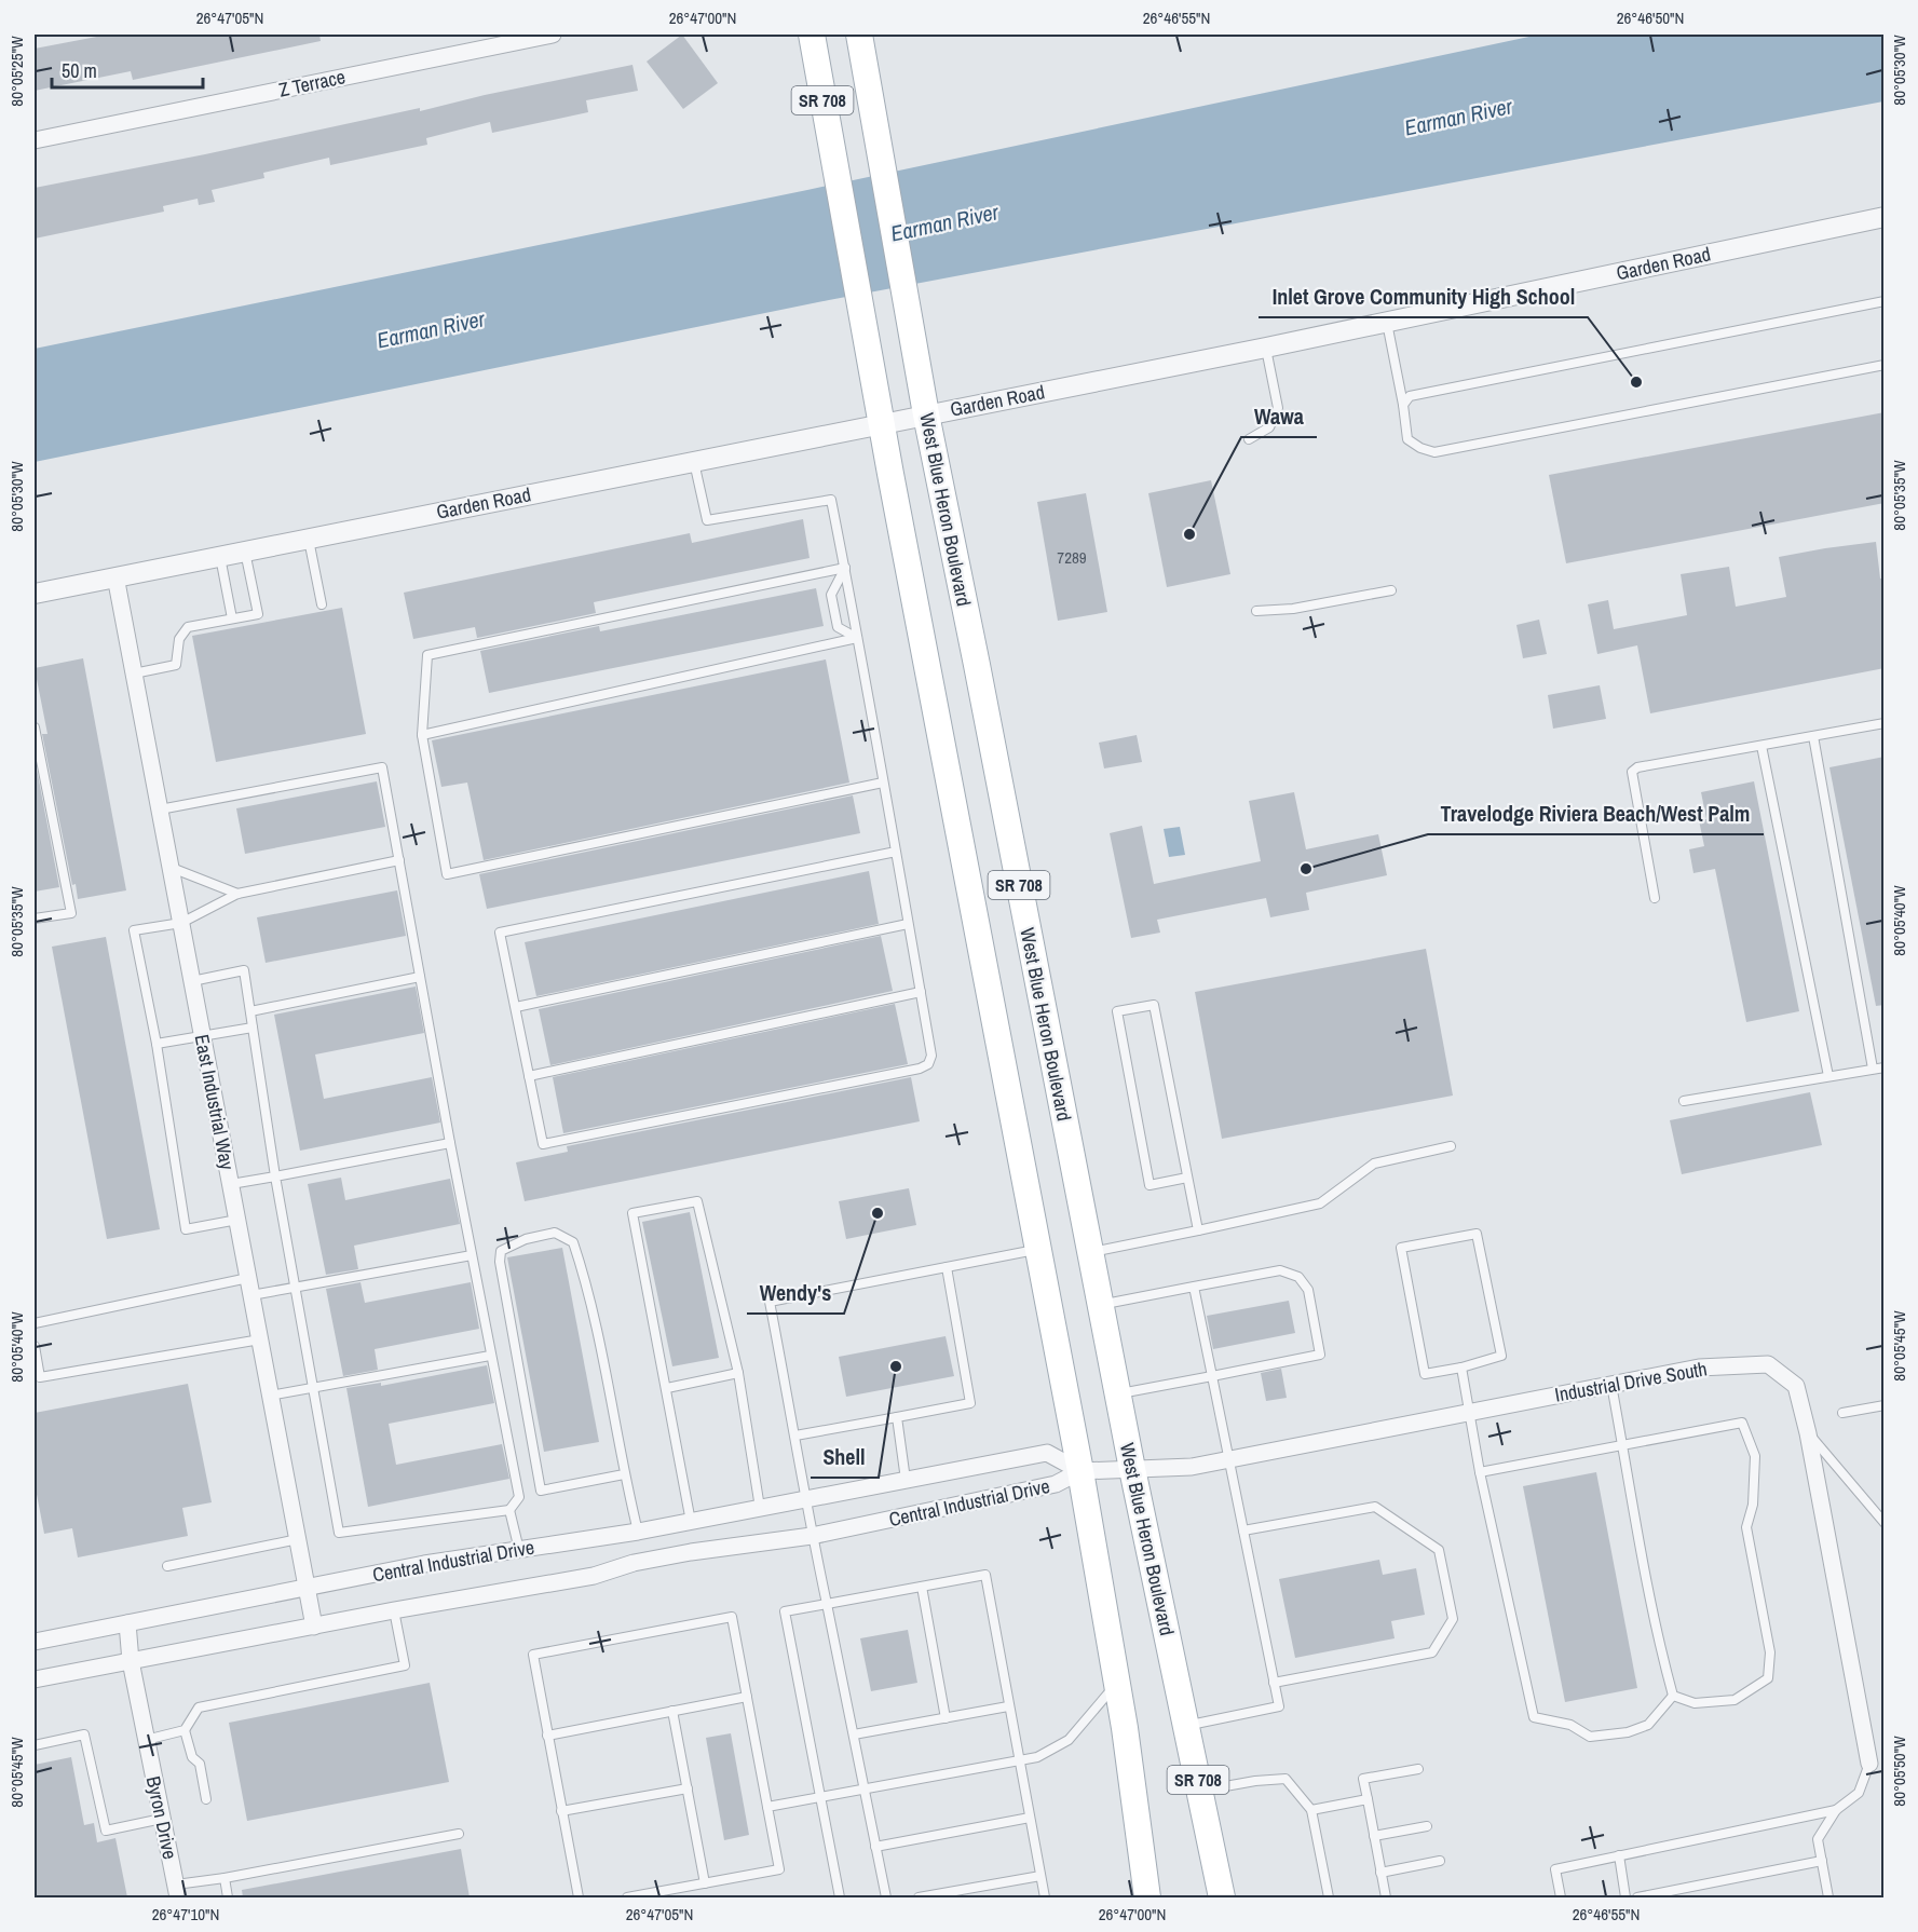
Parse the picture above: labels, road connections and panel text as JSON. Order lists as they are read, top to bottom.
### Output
{
  "streets": {
    "main road": ["SR 708", "West Blue Heron Boulevard"],
    "street": [
      "Z Terrace",
      "Garden Road",
      "East Industrial Way",
      "Industrial Drive South",
      "Central Industrial Drive",
      "Byron Drive"
    ]
  },
  "crossings": [
    ["SR 708", "Garden Road"],
    ["SR 708", "Industrial Drive South"],
    ["SR 708", "Central Industrial Drive"],
    ["Garden Road", "West Blue Heron Boulevard"],
    ["Garden Road", "East Industrial Way"],
    ["West Blue Heron Boulevard", "Industrial Drive South"],
    ["East Industrial Way", "Central Industrial Drive"],
    ["Industrial Drive South", "Central Industrial Drive"],
    ["Central Industrial Drive", "Byron Drive"]
  ],
  "water": ["Earman River"],
  "places": [
    "Inlet Grove Community High School",
    "Wawa",
    "Travelodge Riviera Beach/West Palm",
    "Wendy's",
    "Shell"
  ],
  "house_numbers": ["7289"],
  "scale_bar": "50 m",
  "coordinates": [
    "26°47'05\"N",
    "26°47'00\"N",
    "26°46'55\"N",
    "26°46'50\"N",
    "80°05'30\"W",
    "80°05'25\"W",
    "80°05'35\"W",
    "80°05'40\"W",
    "80°05'45\"W",
    "80°05'50\"W",
    "26°47'10\"N"
  ]
}
